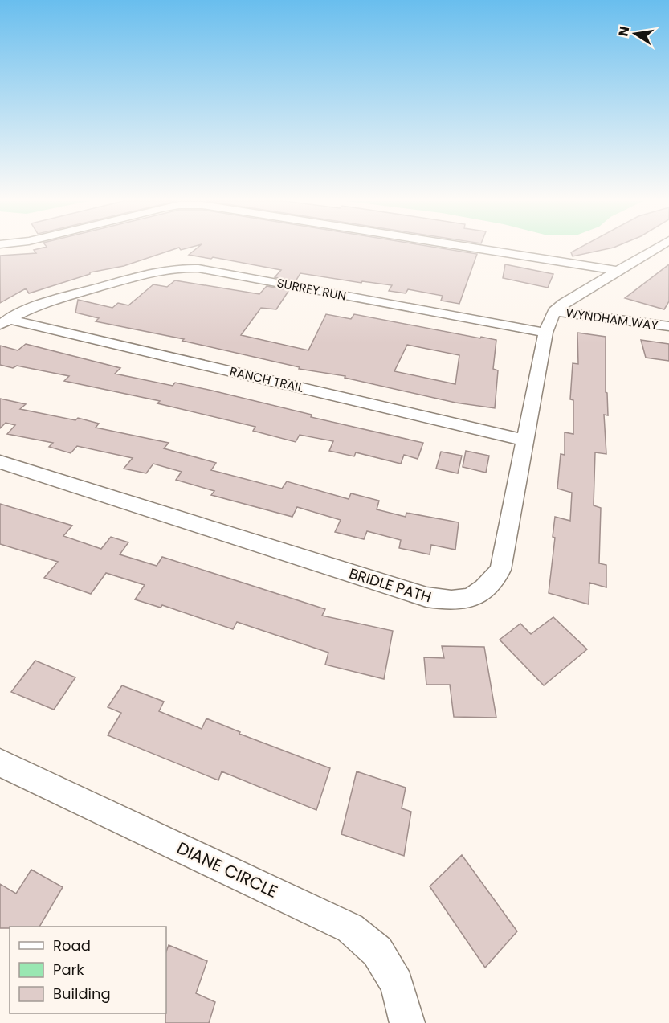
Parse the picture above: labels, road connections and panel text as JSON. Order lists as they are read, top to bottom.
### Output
{
  "streets": {
    "street": [
      "SURREY RUN",
      "WYNDHAM WAY",
      "RANCH TRAIL",
      "BRIDLE PATH",
      "DIANE CIRCLE"
    ]
  },
  "crossings": [
    ["SURREY RUN", "RANCH TRAIL"],
    ["SURREY RUN", "BRIDLE PATH"],
    ["WYNDHAM WAY", "BRIDLE PATH"],
    ["RANCH TRAIL", "BRIDLE PATH"]
  ],
  "legend": ["Road", "Park", "Building"],
  "north": "left"
}
